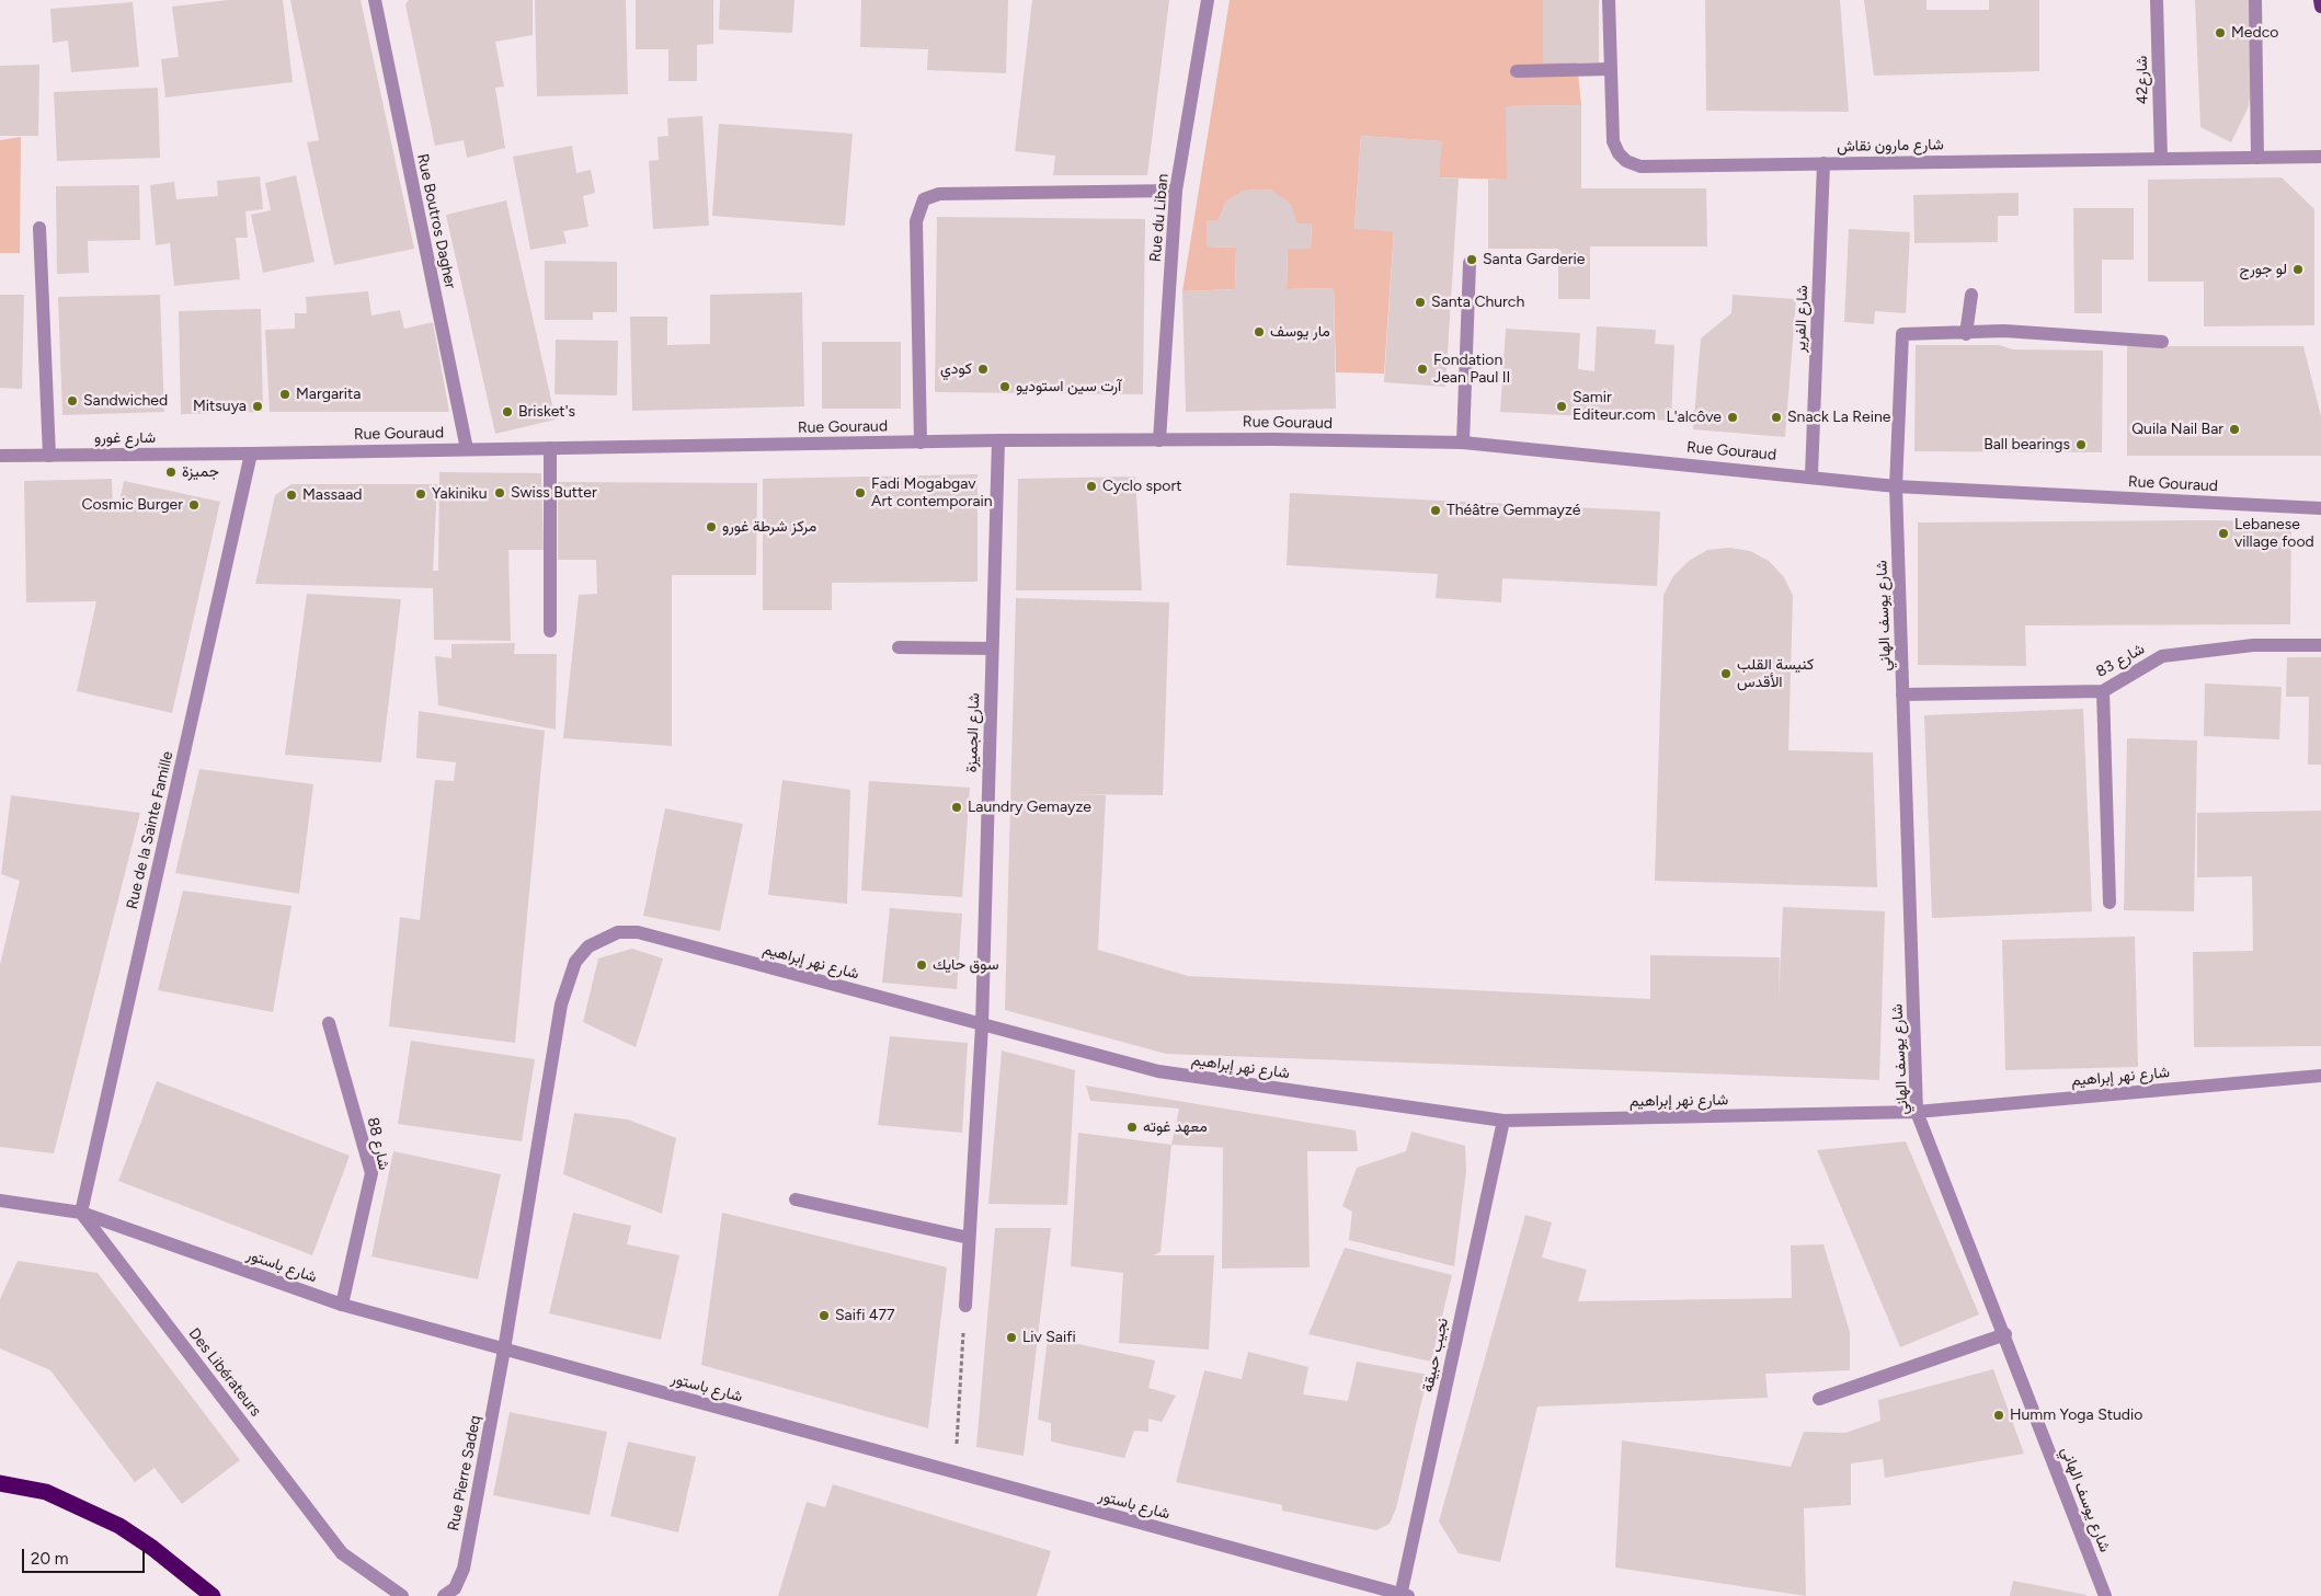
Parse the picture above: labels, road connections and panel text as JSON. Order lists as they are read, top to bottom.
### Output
{
  "streets": {
    "street": [
      "شارع42",
      "شارع مارون نقاش",
      "Rue du Liban",
      "Rue Boutros Dagher",
      "شارع الفرير",
      "Rue Gouraud",
      "شارع غورو",
      "شارع يوسف الهاني",
      "شارع 83",
      "شارع الجميزة",
      "Rue de la Sainte Famille",
      "شارع نهر إبراهيم",
      "شارع 88",
      "شارع باستور",
      "نجيب حبيقة",
      "Des Libérateurs",
      "Rue Pierre Sadeq"
    ]
  },
  "crossings": [
    ["شارع42", "شارع مارون نقاش"],
    ["شارع مارون نقاش", "شارع الفرير"],
    ["Rue du Liban", "Rue Gouraud"],
    ["Rue Boutros Dagher", "Rue Gouraud"],
    ["شارع الفرير", "Rue Gouraud"],
    ["Rue Gouraud", "شارع غورو"],
    ["Rue Gouraud", "شارع يوسف الهاني"],
    ["Rue Gouraud", "شارع الجميزة"],
    ["Rue Gouraud", "Rue de la Sainte Famille"],
    ["شارع غورو", "Rue de la Sainte Famille"],
    ["شارع يوسف الهاني", "شارع 83"],
    ["شارع يوسف الهاني", "شارع نهر إبراهيم"],
    ["شارع الجميزة", "شارع نهر إبراهيم"],
    ["Rue de la Sainte Famille", "شارع باستور"],
    ["Rue de la Sainte Famille", "Des Libérateurs"],
    ["شارع نهر إبراهيم", "شارع باستور"],
    ["شارع نهر إبراهيم", "نجيب حبيقة"],
    ["شارع نهر إبراهيم", "Rue Pierre Sadeq"],
    ["شارع 88", "شارع باستور"],
    ["شارع باستور", "نجيب حبيقة"],
    ["شارع باستور", "Des Libérateurs"],
    ["شارع باستور", "Rue Pierre Sadeq"]
  ],
  "places": [
    "Medco",
    "Santa Garderie",
    "لو جورج",
    "Santa Church",
    "مار يوسف",
    "كودي",
    "Fondation Jean Paul II",
    "آرت سين استوديو",
    "Margarita",
    "Sandwiched",
    "Mitsuya",
    "Samir Editeur.com",
    "Brisket's",
    "L'alcôve",
    "Snack La Reine",
    "Quila Nail Bar",
    "Ball bearings",
    "جميزة",
    "Cyclo sport",
    "Swiss Butter",
    "Fadi Mogabgav Art contemporain",
    "Yakiniku",
    "Massaad",
    "Cosmic Burger",
    "Théâtre Gemmayzé",
    "مركز شرطة غورو",
    "Lebanese village food",
    "كنيسة القلب الأقدس",
    "Laundry Gemayze",
    "سوق حايك",
    "معهد غوته",
    "Saifi 477",
    "Liv Saifi",
    "Humm Yoga Studio"
  ],
  "scale_bar": "20 m"
}
